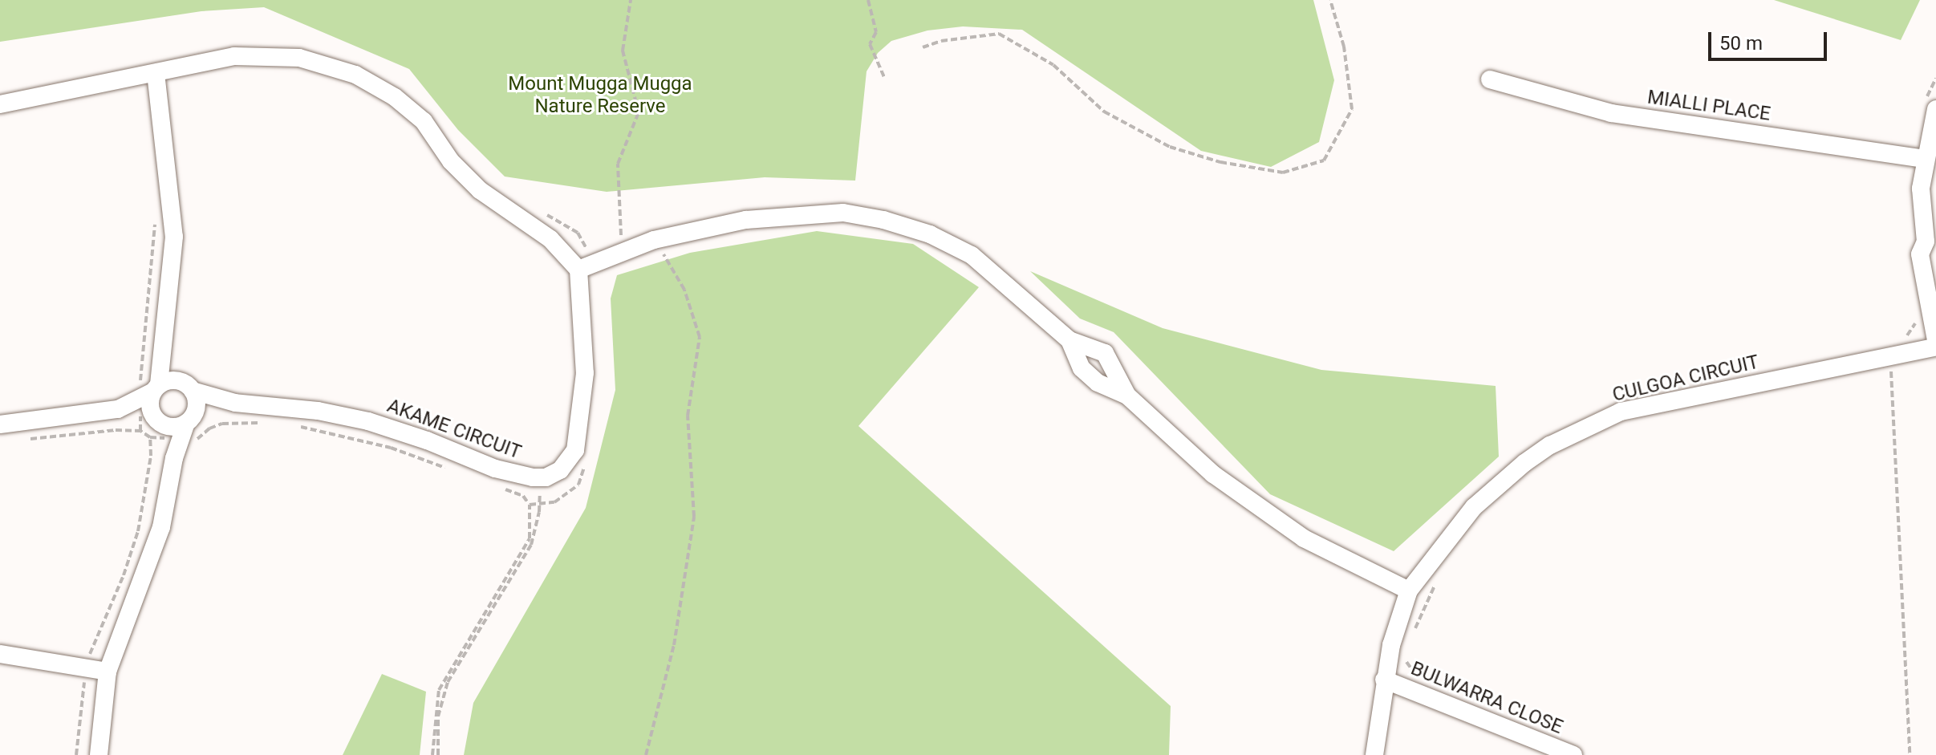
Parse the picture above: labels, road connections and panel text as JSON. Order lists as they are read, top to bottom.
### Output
{
  "streets": {
    "street": [
      "MIALLI PLACE",
      "CULGOA CIRCUIT",
      "AKAME CIRCUIT",
      "BULWARRA CLOSE"
    ]
  },
  "crossings": [
    ["CULGOA CIRCUIT", "BULWARRA CLOSE"]
  ],
  "parks": ["Mount Mugga Mugga Nature Reserve"],
  "scale_bar": "50 m"
}
